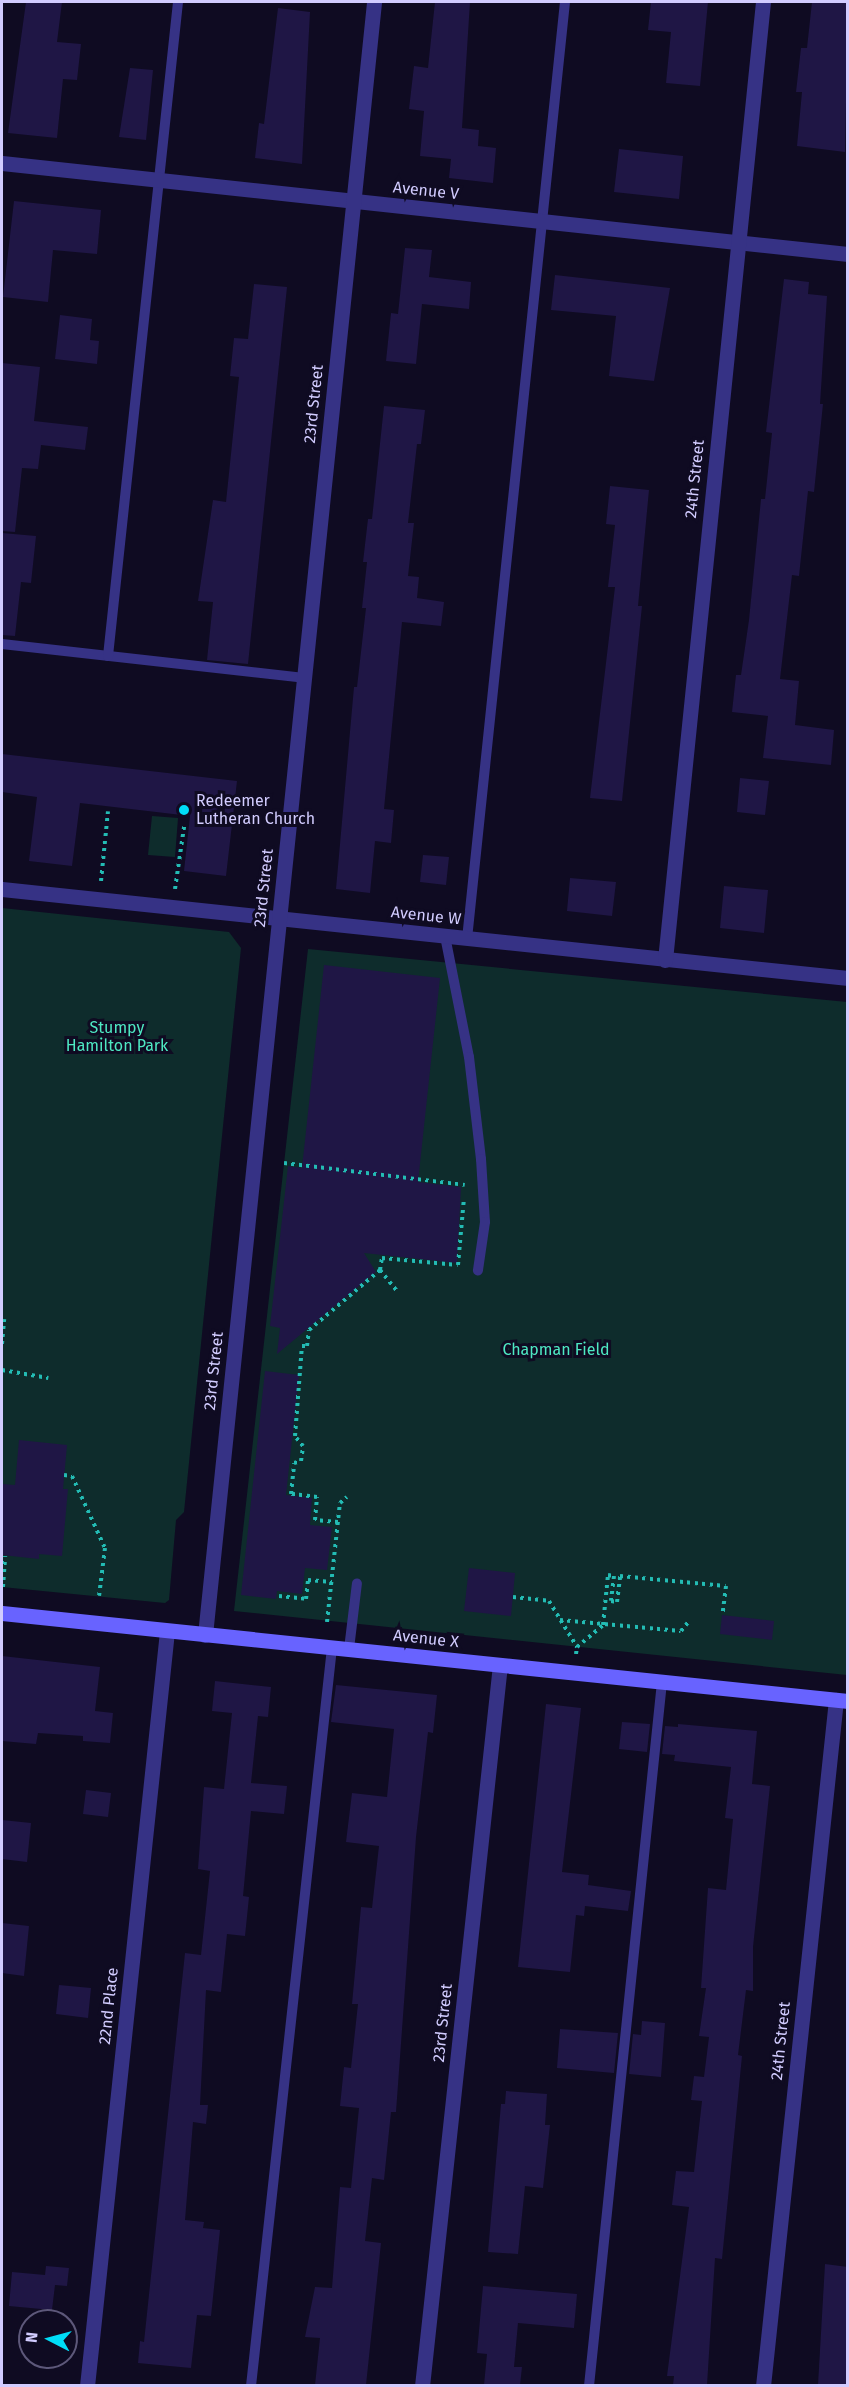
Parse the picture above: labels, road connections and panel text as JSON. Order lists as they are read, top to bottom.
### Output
{
  "streets": {
    "street": [
      "Avenue V",
      "23rd Street",
      "24th Street",
      "Avenue W",
      "Avenue X",
      "22nd Place"
    ]
  },
  "crossings": [
    ["Avenue V", "23rd Street"],
    ["Avenue V", "24th Street"],
    ["23rd Street", "Avenue W"],
    ["23rd Street", "Avenue X"],
    ["24th Street", "Avenue W"],
    ["24th Street", "Avenue X"],
    ["Avenue X", "22nd Place"]
  ],
  "parks": ["Stumpy Hamilton Park", "Chapman Field"],
  "places": ["Redeemer Lutheran Church"],
  "north": "left"
}
